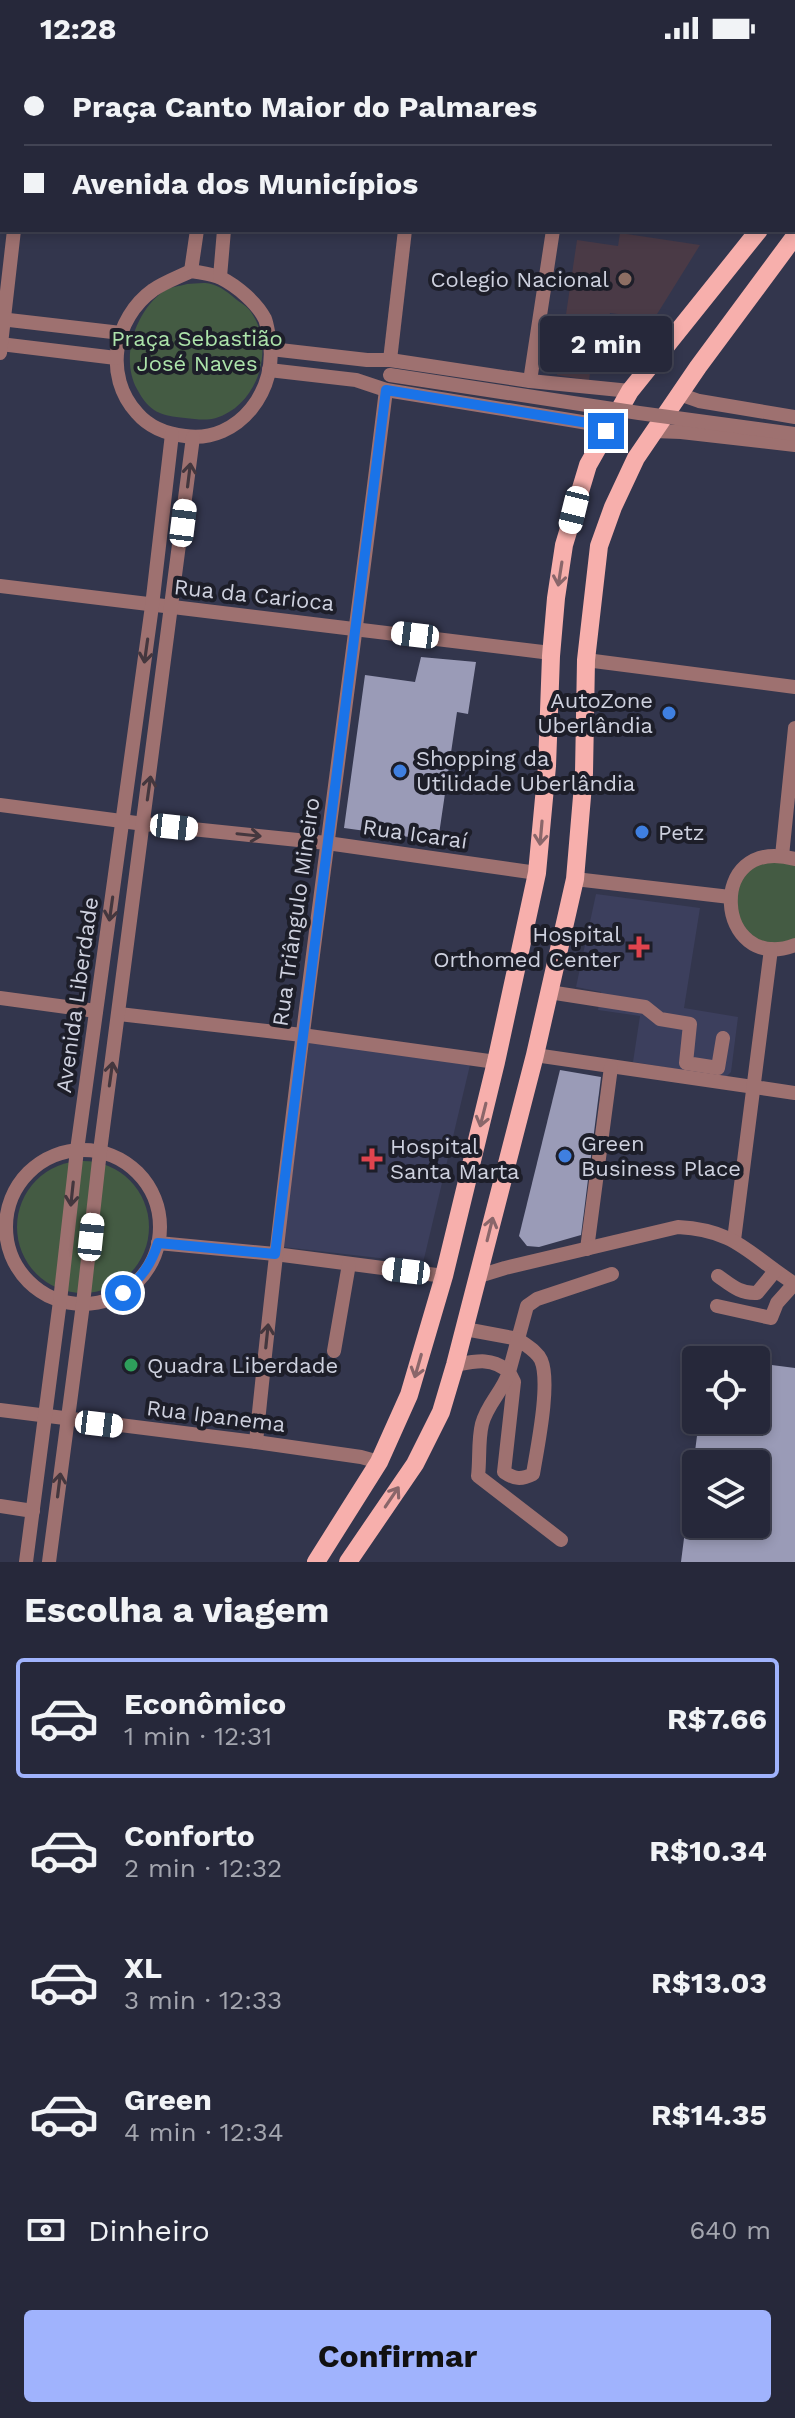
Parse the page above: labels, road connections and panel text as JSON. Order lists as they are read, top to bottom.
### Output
{
  "streets": {
    "street": [
      "Rua da Carioca",
      "Rua Icaraí",
      "Rua Triângulo Mineiro",
      "Avenida Liberdade",
      "Rua Ipanema"
    ]
  },
  "crossings": [
    ["Rua da Carioca", "Rua Triângulo Mineiro"],
    ["Rua da Carioca", "Avenida Liberdade"],
    ["Rua Icaraí", "Rua Triângulo Mineiro"],
    ["Rua Icaraí", "Avenida Liberdade"],
    ["Rua Triângulo Mineiro", "Rua Ipanema"],
    ["Avenida Liberdade", "Rua Ipanema"]
  ],
  "parks": ["Praça Sebastião José Naves"],
  "places": {
    "other": [
      "Colegio Nacional",
      "AutoZone Uberlândia",
      "Shopping da Utilidade Uberlândia",
      "Petz",
      "Green Business Place",
      "Quadra Liberdade"
    ],
    "health": ["Hospital Orthomed Center", "Hospital Santa Marta"]
  },
  "page": {
    "status": "12:28",
    "banner": ["Praça Canto Maior do Palmares", "Avenida dos Municípios"],
    "bubble": "2 min",
    "heading": "Escolha a viagem",
    "list": [
      {
        "name": "Econômico",
        "note": "1 min · 12:31",
        "value": "R$7.66"
      },
      {
        "name": "Conforto",
        "note": "2 min · 12:32",
        "value": "R$10.34"
      },
      {
        "name": "XL",
        "note": "3 min · 12:33",
        "value": "R$13.03"
      },
      {
        "name": "Green",
        "note": "4 min · 12:34",
        "value": "R$14.35"
      }
    ],
    "pay": ["Dinheiro", "640 m"],
    "buttons": "Confirmar"
  }
}
